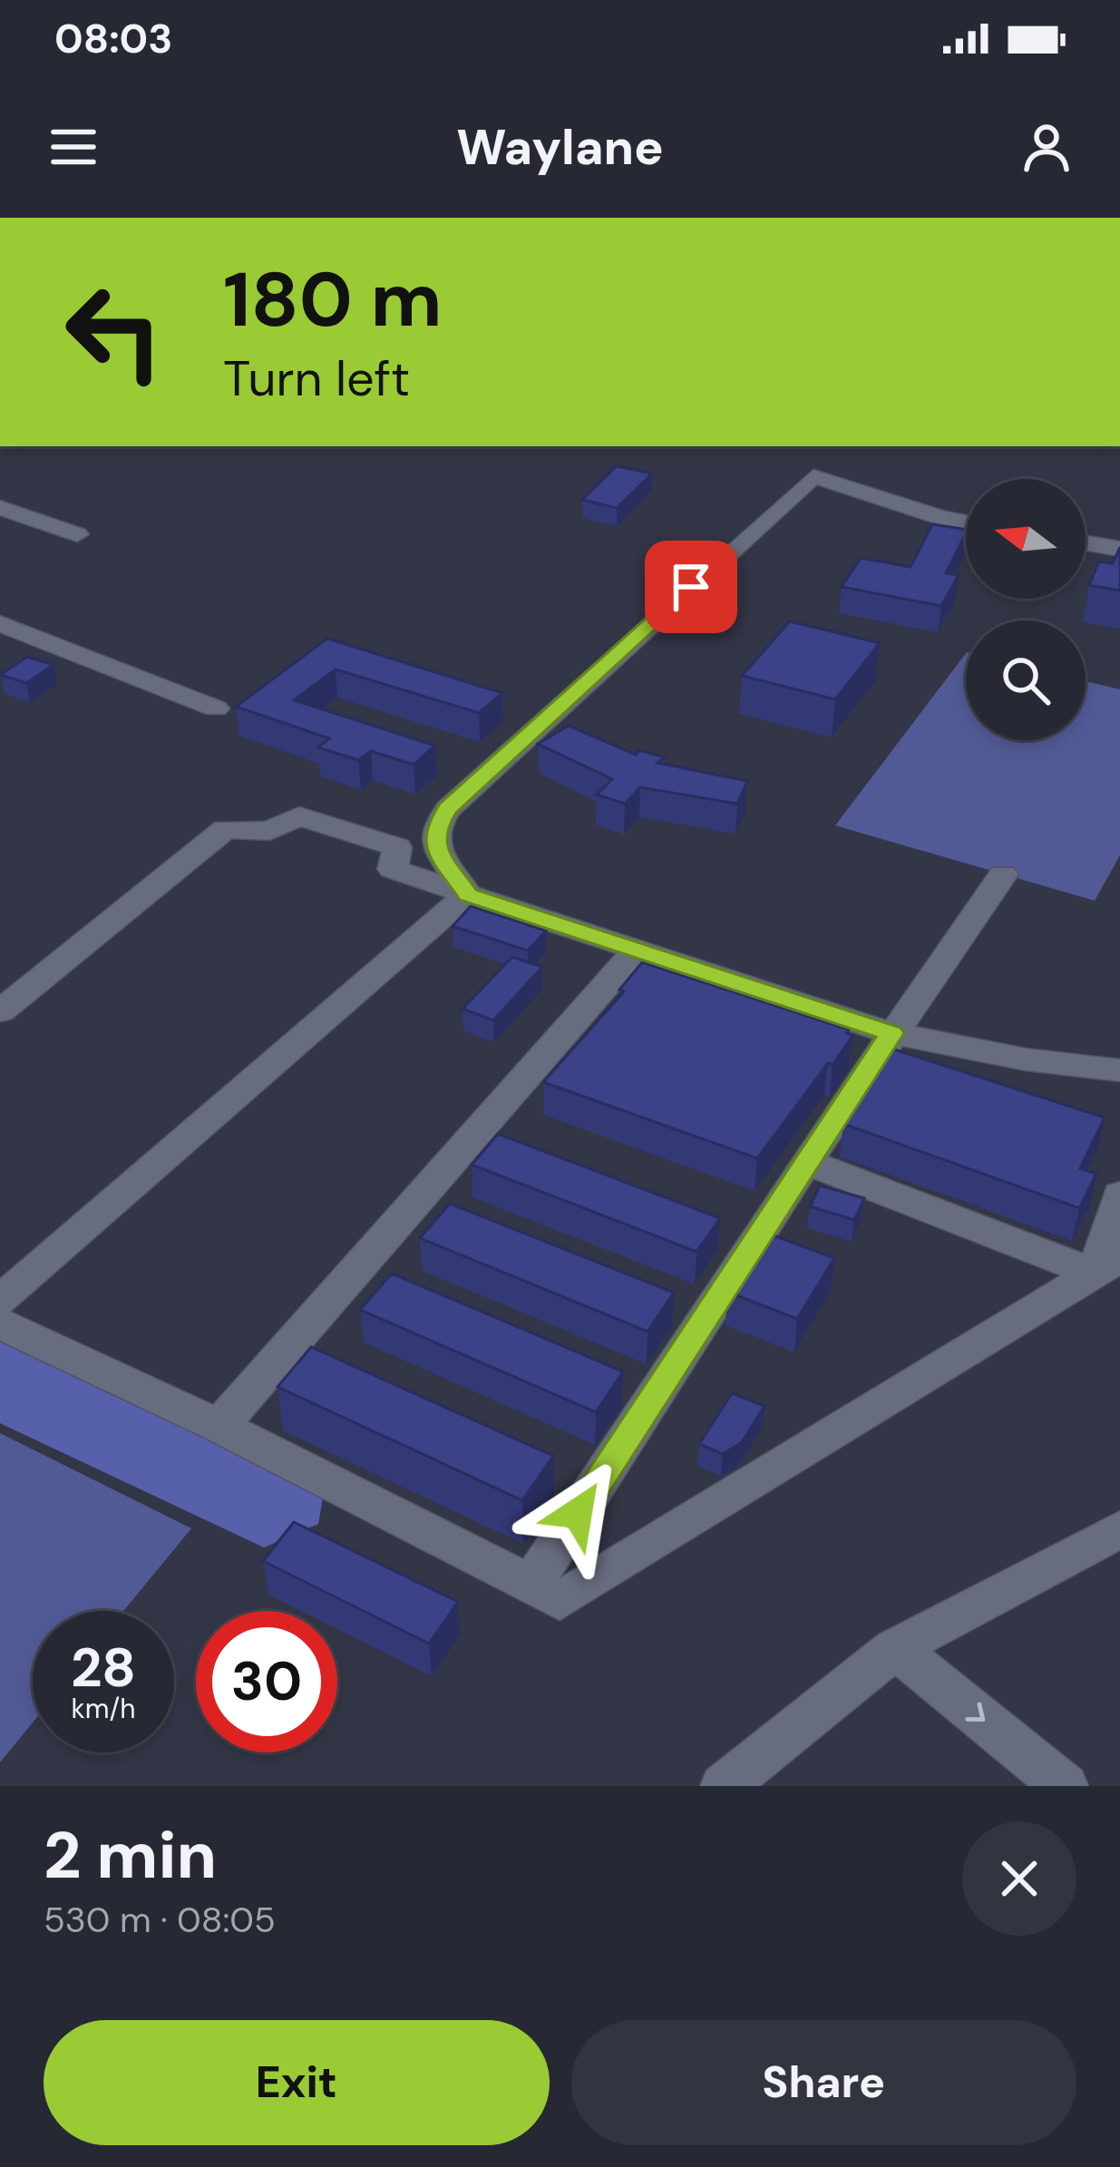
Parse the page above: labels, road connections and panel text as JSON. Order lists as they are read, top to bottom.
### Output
{
  "north": "left",
  "page": {
    "status": "08:03",
    "header": "Waylane",
    "turn": ["180 m", "Turn left"],
    "speed": "28 km/h",
    "limit": "30",
    "heading": ["2 min", "530 m · 08:05"],
    "buttons": ["Exit", "Share"]
  }
}
